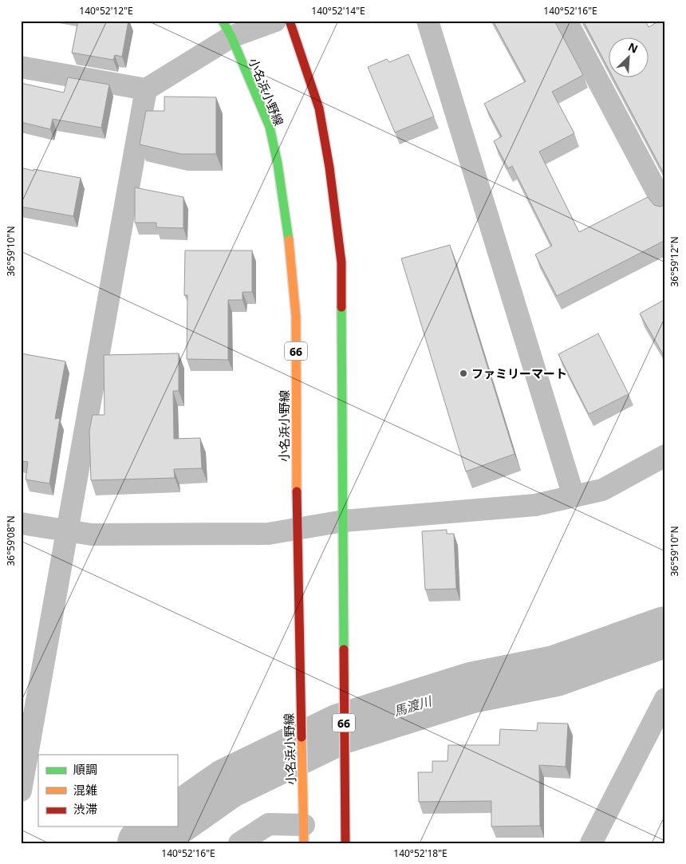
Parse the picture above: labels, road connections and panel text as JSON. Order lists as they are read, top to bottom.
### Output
{
  "streets": {
    "main road": ["小名浜小野線", "66"]
  },
  "water": ["馬渡川"],
  "places": ["ファミリーマート"],
  "legend": ["順調", "混雑", "渋滞"],
  "north": "top right",
  "coordinates": [
    "140°52'12\"E",
    "140°52'14\"E",
    "140°52'16\"E",
    "36°59'10\"N",
    "36°59'12\"N",
    "36°59'08\"N",
    "140°52'18\"E"
  ]
}
